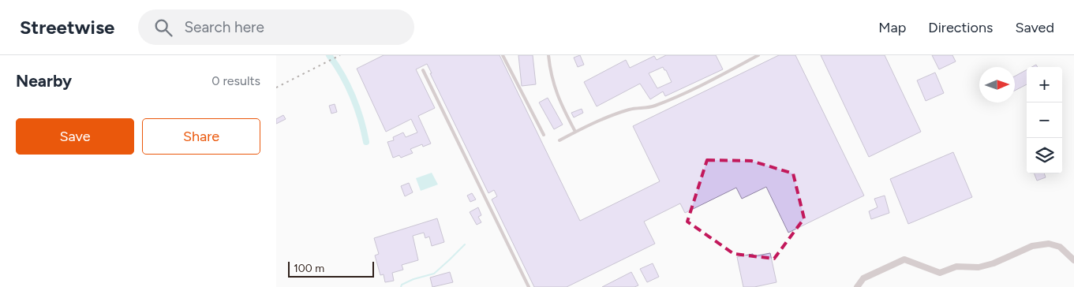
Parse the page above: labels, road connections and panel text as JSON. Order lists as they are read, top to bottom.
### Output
{
  "scale_bar": "100 m",
  "north": "right",
  "page": {
    "header": "Streetwise",
    "search": "Search here",
    "nav": ["Map", "Directions", "Saved"],
    "heading": ["Nearby", "0 results"],
    "map_buttons": ["+", "−"],
    "buttons": ["Save", "Share"],
    "scale": "100 m"
  }
}
